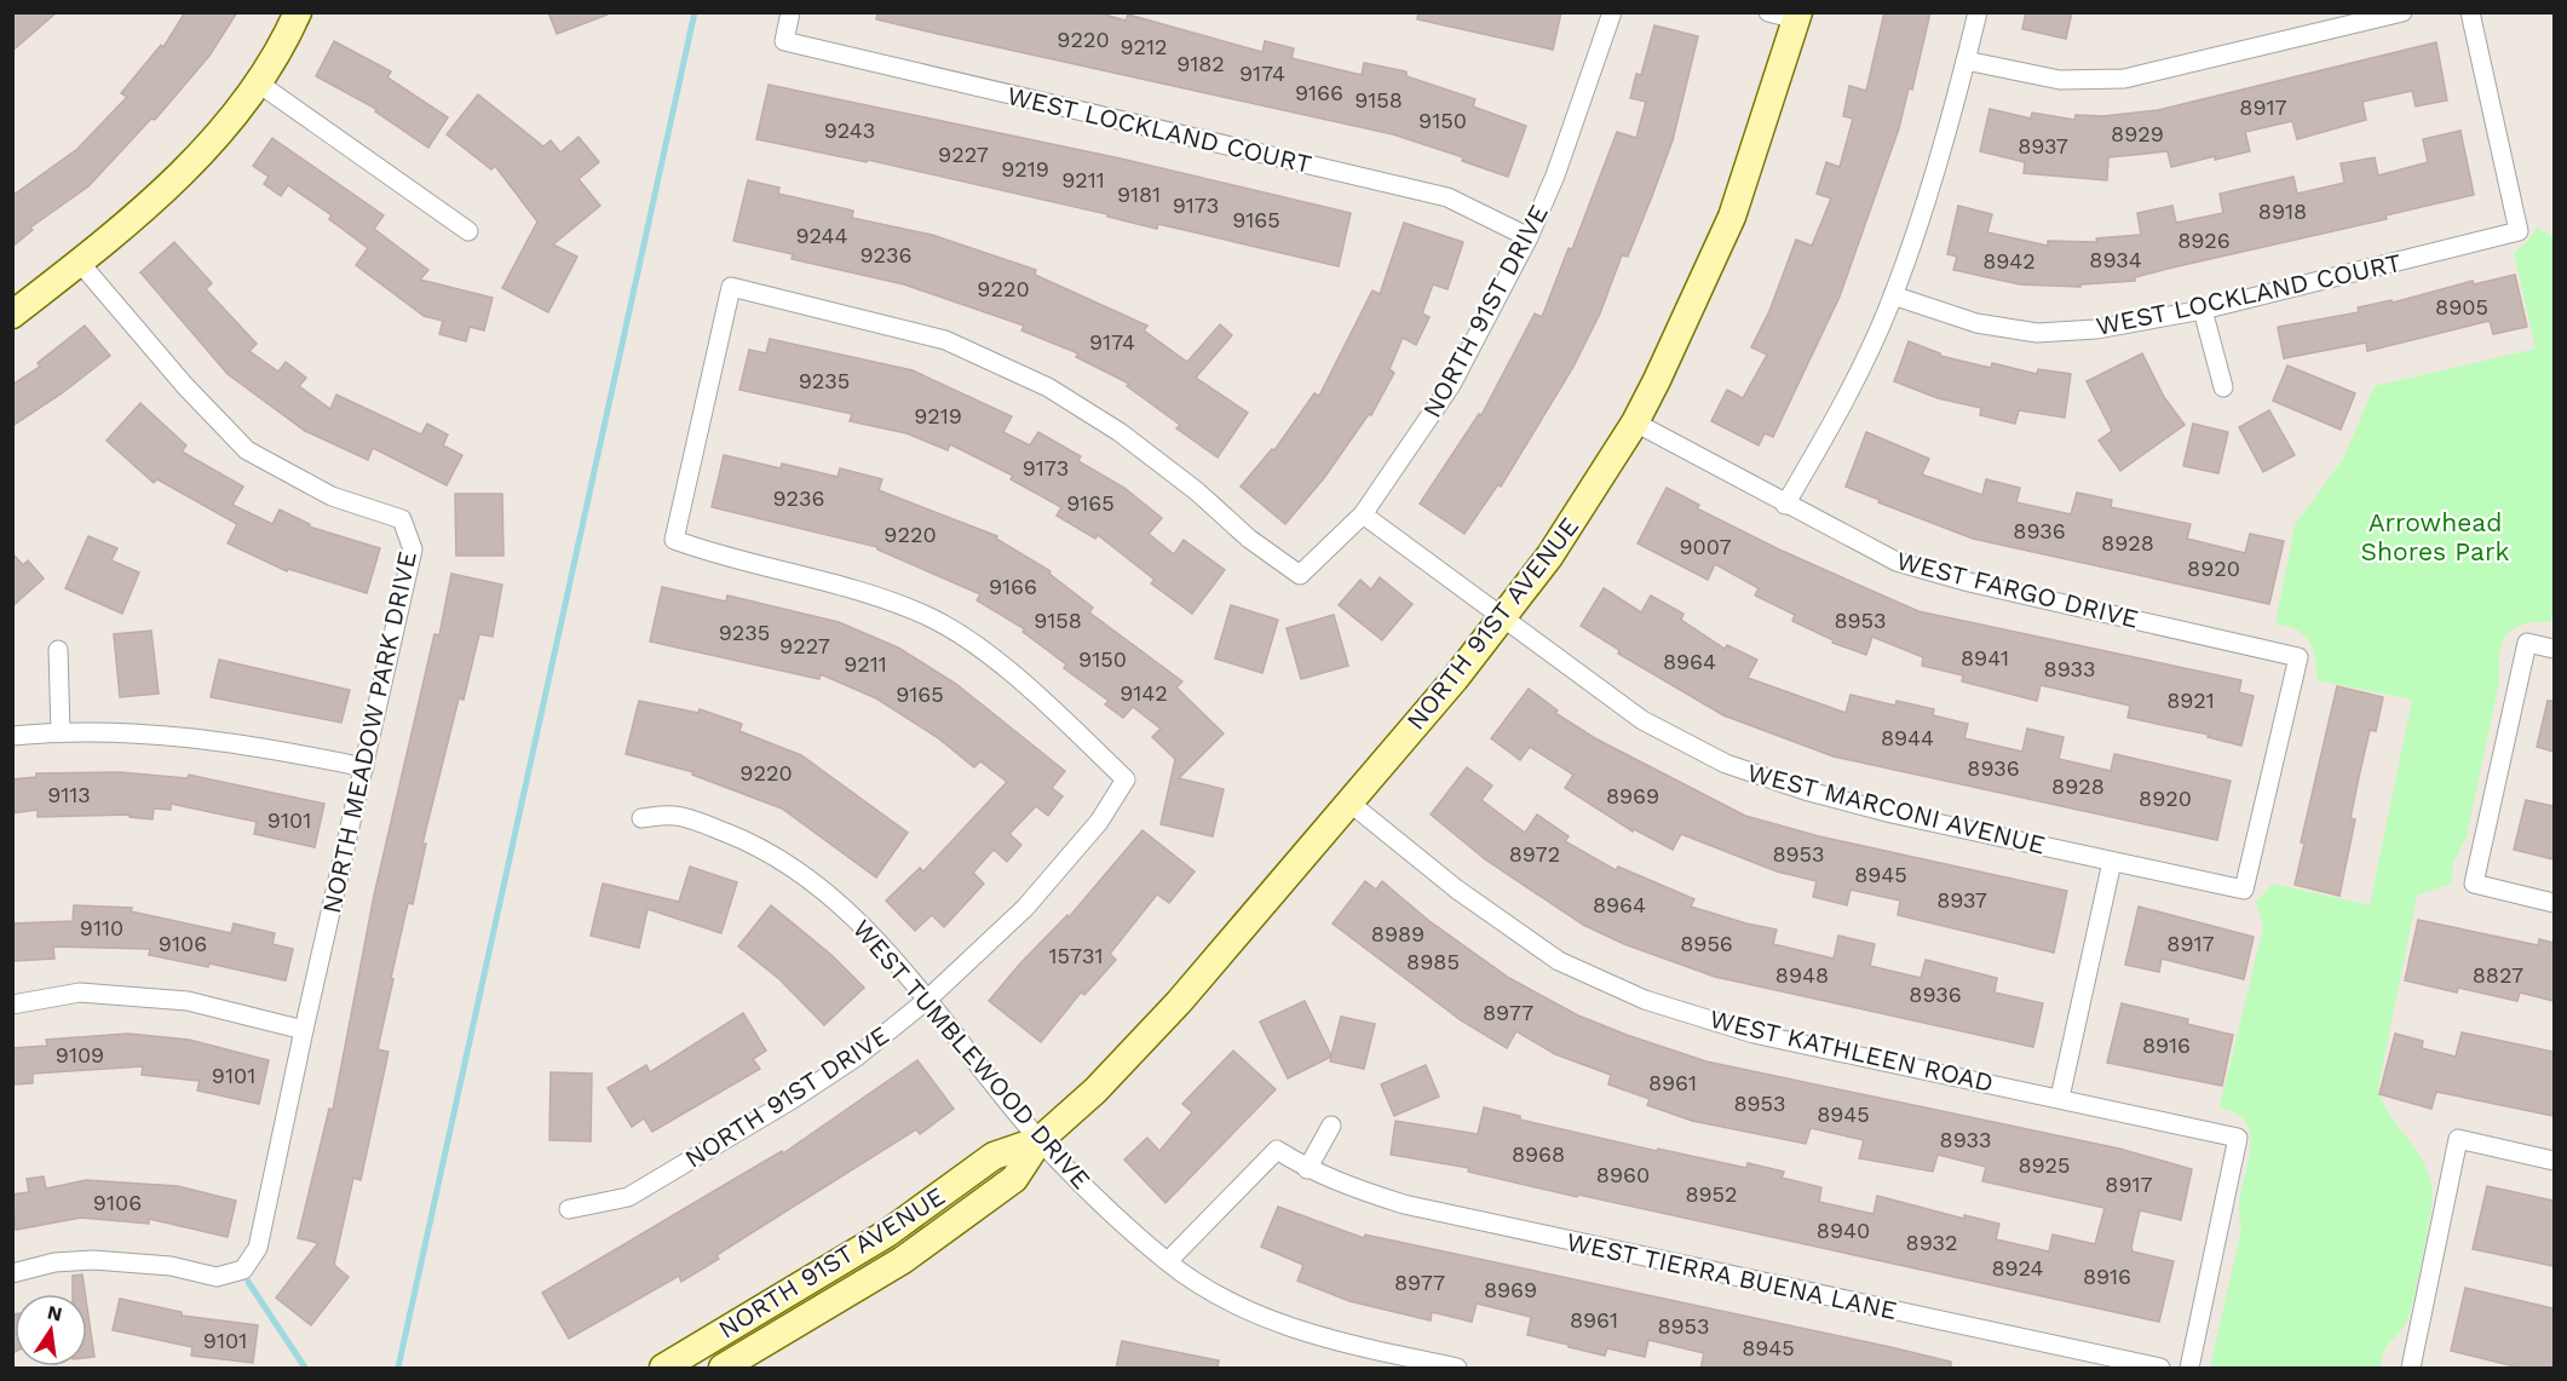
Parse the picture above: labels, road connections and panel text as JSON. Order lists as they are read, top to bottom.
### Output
{
  "streets": {
    "main road": ["NORTH 91ST AVENUE"],
    "street": [
      "WEST LOCKLAND COURT",
      "NORTH 91ST DRIVE",
      "WEST FARGO DRIVE",
      "NORTH MEADOW PARK DRIVE",
      "WEST MARCONI AVENUE",
      "WEST KATHLEEN ROAD",
      "WEST TUMBLEWOOD DRIVE",
      "WEST TIERRA BUENA LANE"
    ]
  },
  "crossings": [
    ["WEST LOCKLAND COURT", "NORTH 91ST DRIVE"],
    ["NORTH 91ST DRIVE", "WEST MARCONI AVENUE"],
    ["NORTH 91ST DRIVE", "WEST TUMBLEWOOD DRIVE"],
    ["WEST FARGO DRIVE", "NORTH 91ST AVENUE"],
    ["WEST FARGO DRIVE", "WEST MARCONI AVENUE"],
    ["NORTH 91ST AVENUE", "WEST MARCONI AVENUE"],
    ["NORTH 91ST AVENUE", "WEST KATHLEEN ROAD"],
    ["NORTH 91ST AVENUE", "WEST TUMBLEWOOD DRIVE"],
    ["WEST TUMBLEWOOD DRIVE", "WEST TIERRA BUENA LANE"]
  ],
  "parks": ["Arrowhead Shores Park"],
  "house_numbers": [
    "9220",
    "9212",
    "9182",
    "9174",
    "9166",
    "9158",
    "8917",
    "9150",
    "9243",
    "8929",
    "8937",
    "9227",
    "9219",
    "9211",
    "9181",
    "9173",
    "8918",
    "9165",
    "9244",
    "8926",
    "9236",
    "8934",
    "8942",
    "9220",
    "8905",
    "9174",
    "9235",
    "9219",
    "9173",
    "9236",
    "9165",
    "8936",
    "9220",
    "8928",
    "9007",
    "8920",
    "9166",
    "9158",
    "8953",
    "9235",
    "9227",
    "8941",
    "9150",
    "8964",
    "9211",
    "8933",
    "9142",
    "9165",
    "8921",
    "8944",
    "8936",
    "9220",
    "8928",
    "9113",
    "8969",
    "8920",
    "9101",
    "8972",
    "8953",
    "8945",
    "8937",
    "8964",
    "9110",
    "8989",
    "9106",
    "8956",
    "8917",
    "15731",
    "8985",
    "8948",
    "8827",
    "8936",
    "8977",
    "8916",
    "9109",
    "9101",
    "8961",
    "8953",
    "8945",
    "8933",
    "8968",
    "8925",
    "8960",
    "8917",
    "8952",
    "9106",
    "8940",
    "8932",
    "8924",
    "8916",
    "8977",
    "8969",
    "8961",
    "8953",
    "9101",
    "8945"
  ],
  "north": "top"
}
